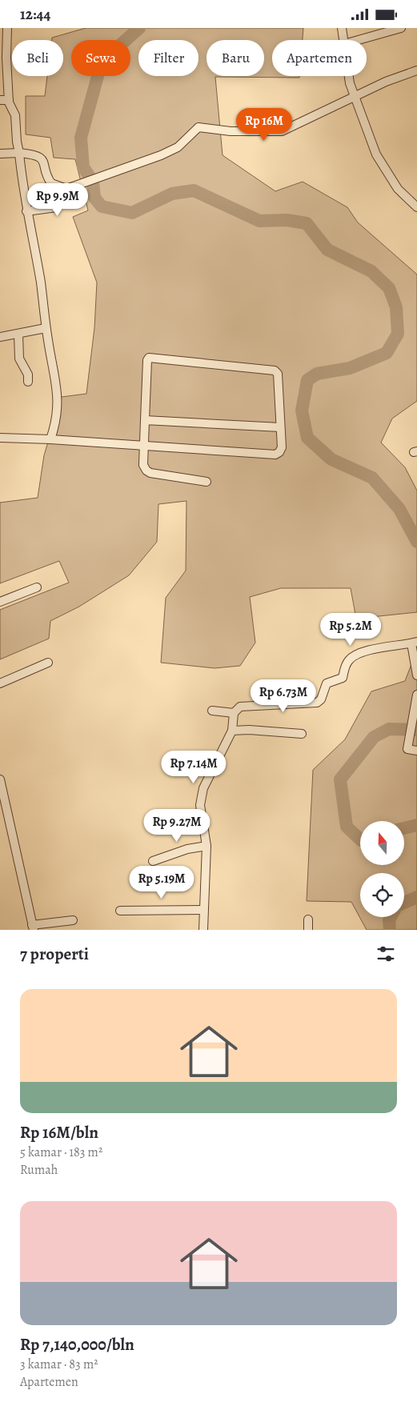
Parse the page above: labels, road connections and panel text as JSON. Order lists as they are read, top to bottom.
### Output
{
  "north": "top",
  "page": {
    "status": "12:44",
    "chip": [
      "Beli",
      "Sewa",
      "Filter",
      "Baru",
      "Apartemen"
    ],
    "price": [
      "Rp 16M",
      "Rp 9.9M",
      "Rp 5.2M",
      "Rp 6.73M",
      "Rp 7.14M",
      "Rp 9.27M",
      "Rp 5.19M"
    ],
    "heading": "7 properti",
    "list": [
      {
        "name": "Rp 16M/bln",
        "note": "5 kamar · 183 m² · Rumah"
      },
      {
        "name": "Rp 7,140,000/bln",
        "note": "3 kamar · 83 m² · Apartemen"
      }
    ]
  }
}
